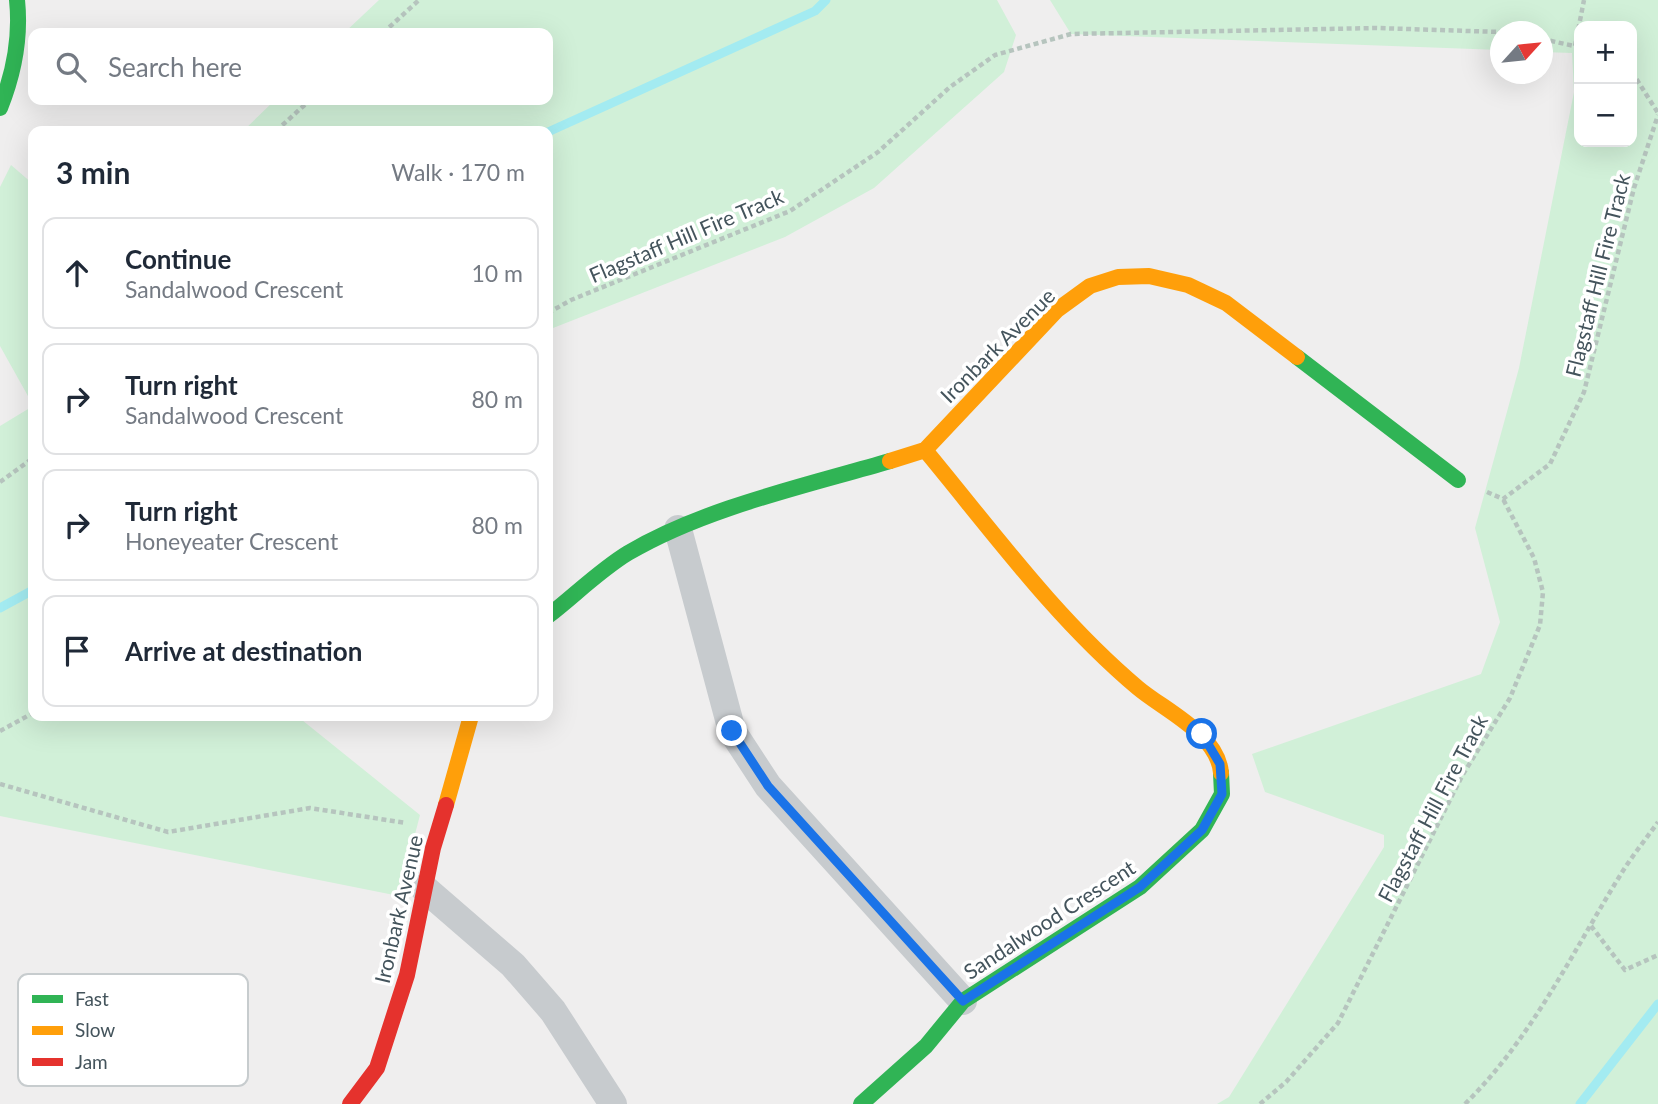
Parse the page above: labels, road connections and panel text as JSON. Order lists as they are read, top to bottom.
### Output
{
  "streets": {
    "street": ["Ironbark Avenue", "Sandalwood Crescent"],
    "path": ["Flagstaff Hill Fire Track"]
  },
  "crossings": [
    ["Ironbark Avenue", "Sandalwood Crescent"]
  ],
  "legend": ["Fast", "Slow", "Jam"],
  "north": "top right",
  "page": {
    "map_buttons": ["+", "−"],
    "search": "Search here",
    "heading": ["3 min", "Walk · 170 m"],
    "list": [
      ["Continue", "Sandalwood Crescent", "10 m"],
      ["Turn right", "Sandalwood Crescent", "80 m"],
      ["Turn right", "Honeyeater Crescent", "80 m"],
      "Arrive at destination"
    ]
  }
}
